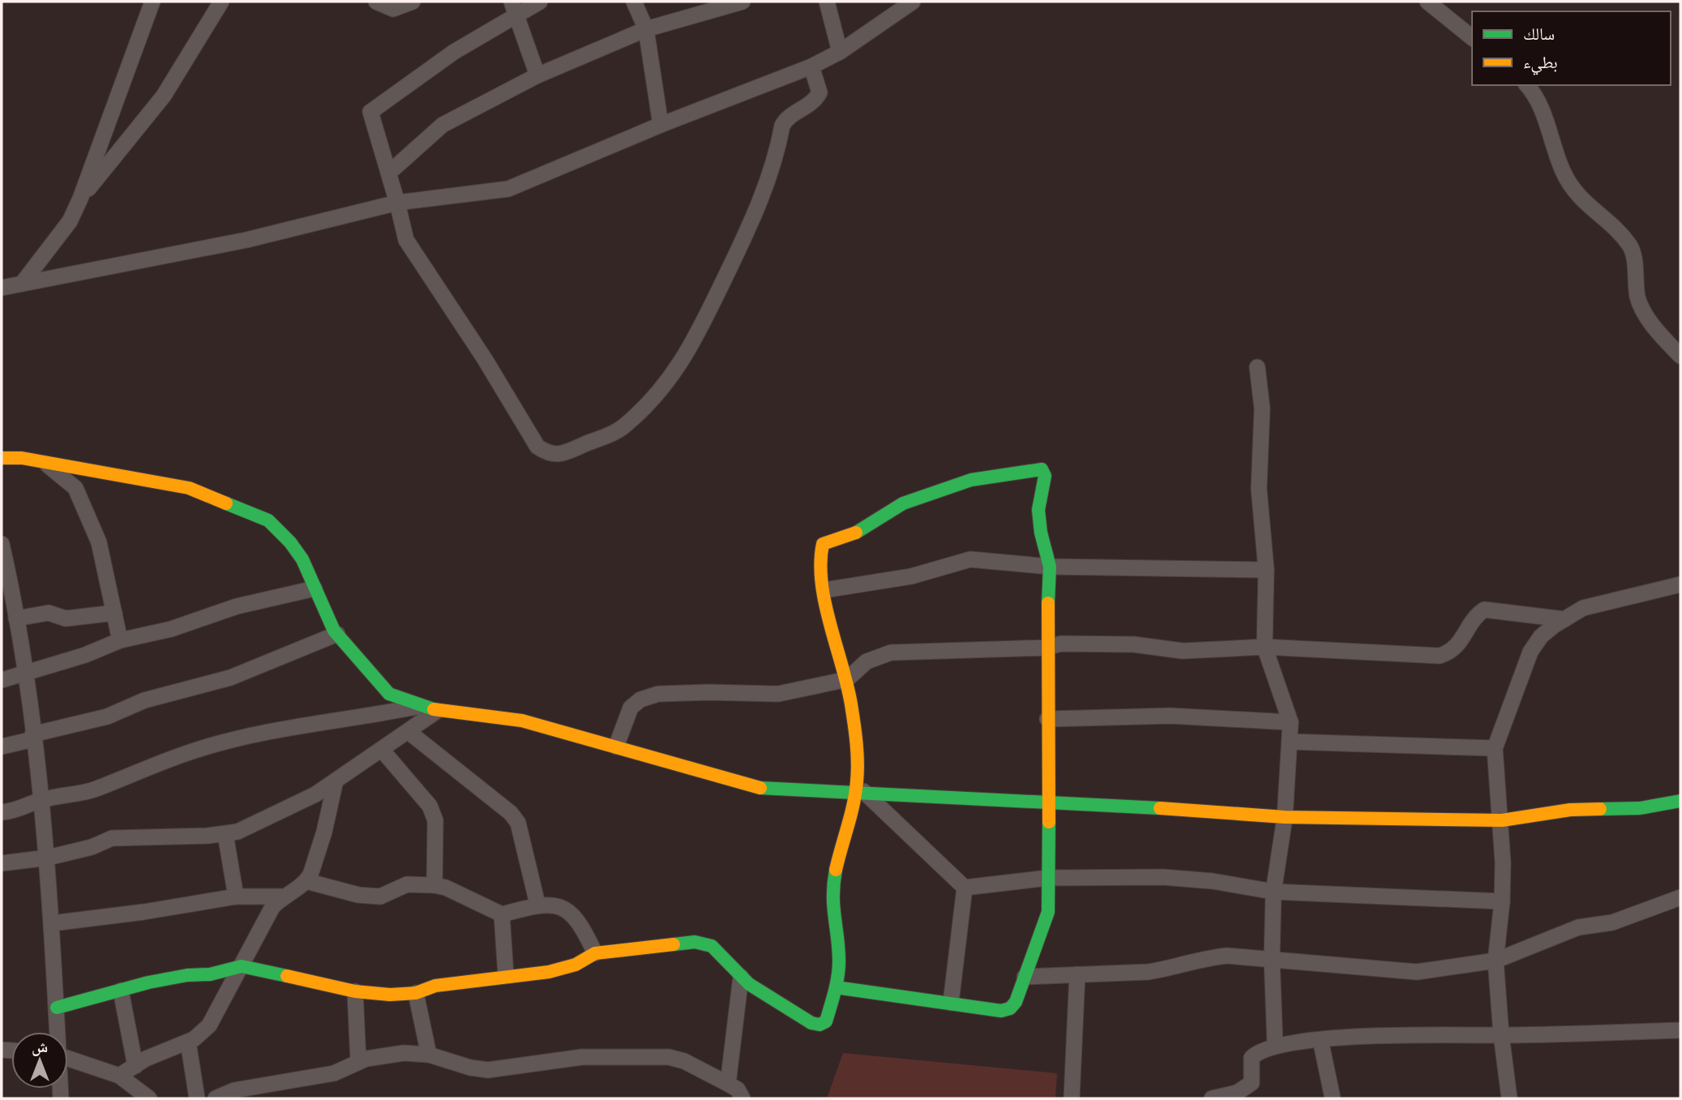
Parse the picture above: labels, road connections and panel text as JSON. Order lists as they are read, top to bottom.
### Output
{
  "legend": ["سالك", "بطيء"],
  "north": "top"
}
